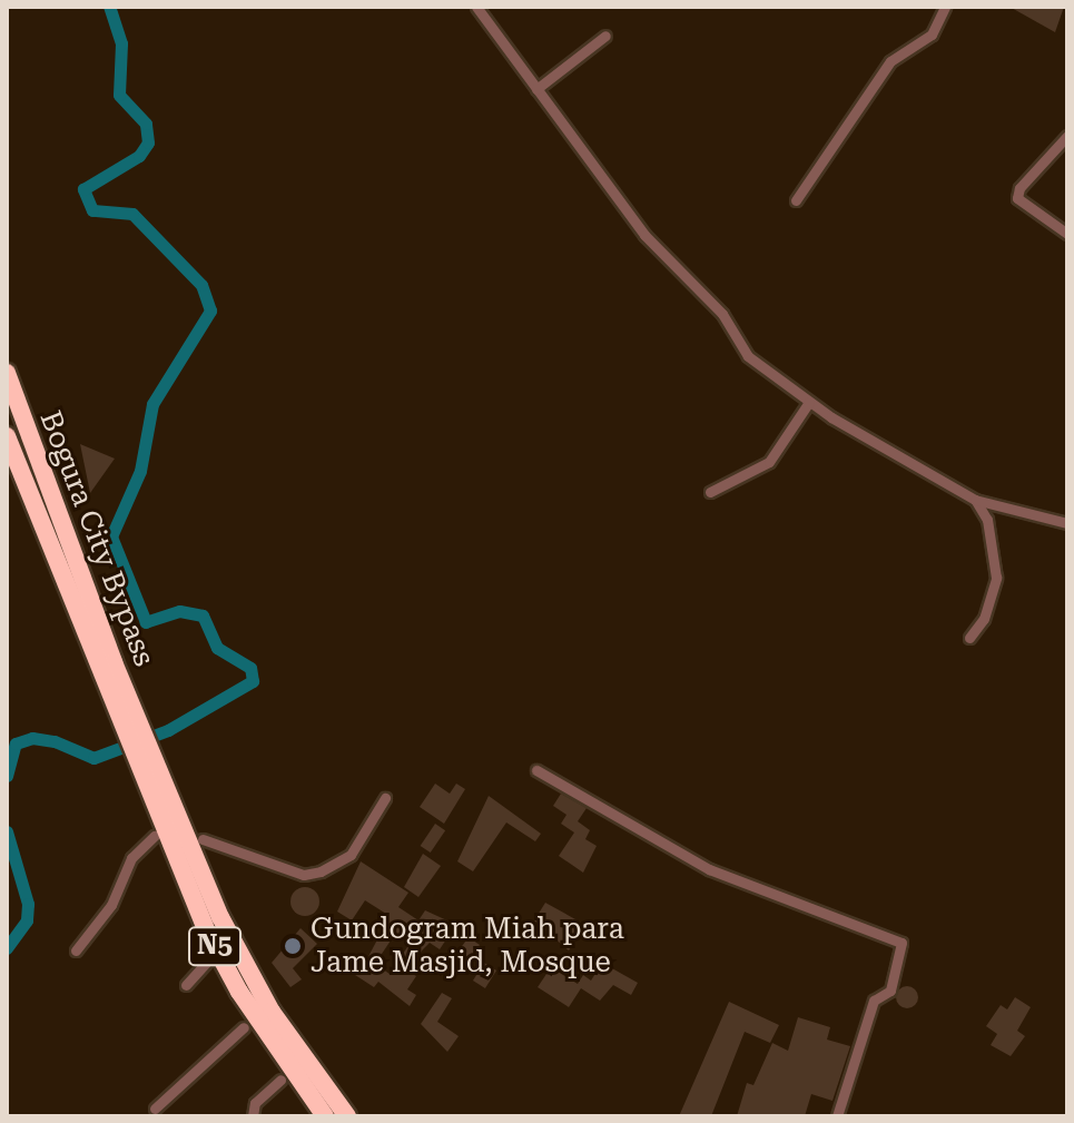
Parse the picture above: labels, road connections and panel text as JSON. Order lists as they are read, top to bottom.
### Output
{
  "streets": {
    "highway": ["Bogura City Bypass", "N5"]
  },
  "places": ["Gundogram Miah para Jame Masjid, Mosque"]
}
